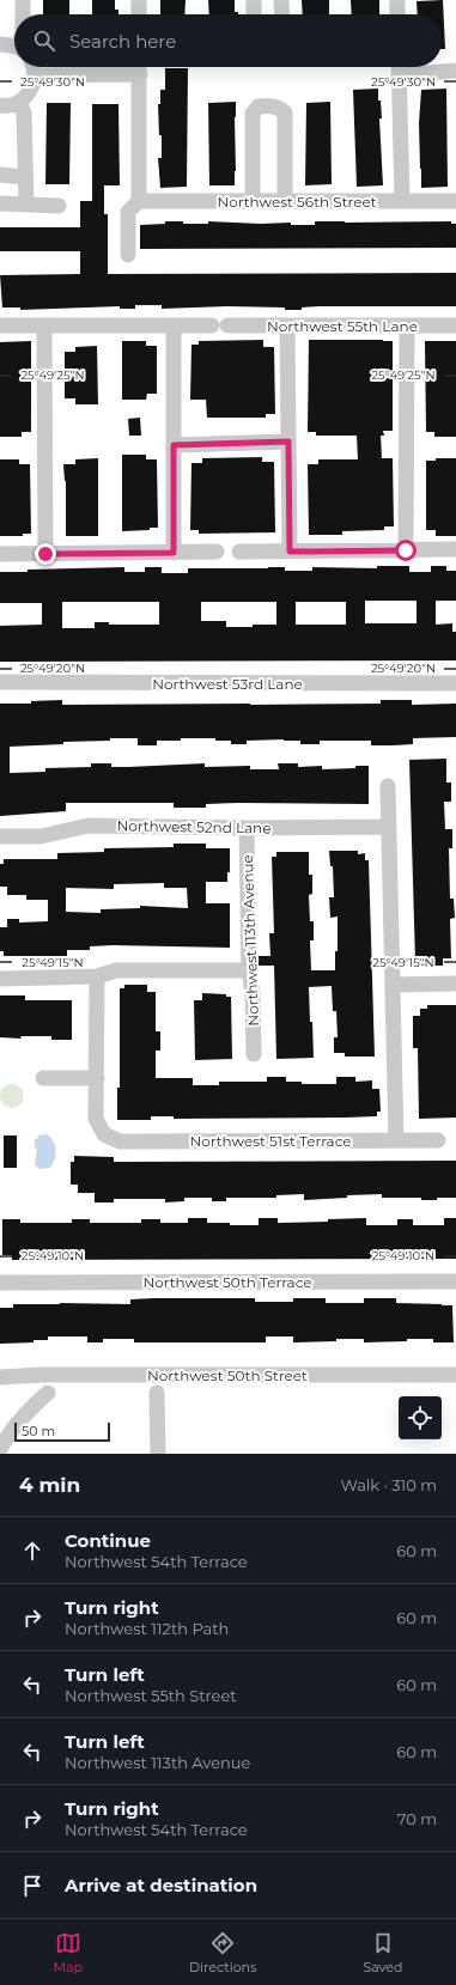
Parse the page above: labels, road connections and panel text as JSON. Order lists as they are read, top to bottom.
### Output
{
  "streets": {
    "street": [
      "Northwest 56th Street",
      "Northwest 55th Lane",
      "Northwest 53rd Lane",
      "Northwest 52nd Lane",
      "Northwest 113th Avenue",
      "Northwest 51st Terrace",
      "Northwest 50th Terrace",
      "Northwest 50th Street"
    ]
  },
  "crossings": [
    ["Northwest 52nd Lane", "Northwest 113th Avenue"]
  ],
  "scale_bar": "50 m",
  "page": {
    "search": "Search here",
    "scale": "50 m",
    "heading": ["4 min", "Walk · 310 m"],
    "list": [
      ["Continue", "Northwest 54th Terrace", "60 m"],
      ["Turn right", "Northwest 112th Path", "60 m"],
      ["Turn left", "Northwest 55th Street", "60 m"],
      ["Turn left", "Northwest 113th Avenue", "60 m"],
      ["Turn right", "Northwest 54th Terrace", "70 m"],
      "Arrive at destination"
    ],
    "nav": ["Map", "Directions", "Saved"]
  },
  "coordinates": [
    "25°49'30\"N",
    "25°49'25\"N",
    "25°49'20\"N",
    "25°49'15\"N",
    "25°49'10\"N"
  ]
}
